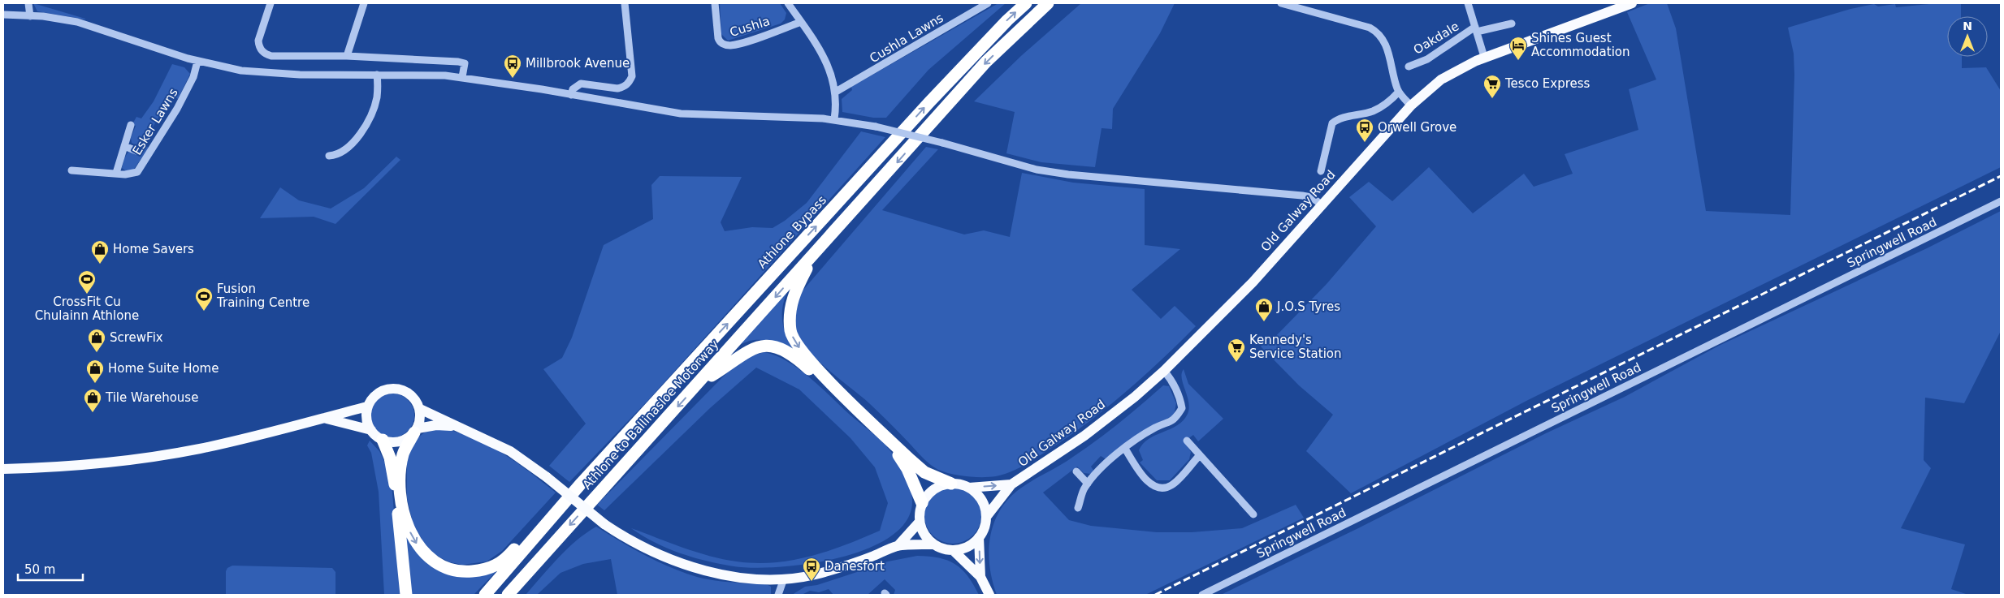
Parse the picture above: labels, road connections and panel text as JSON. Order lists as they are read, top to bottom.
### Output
{
  "streets": {
    "highway": ["Athlone Bypass", "Athlone to Ballinasloe Motorway"],
    "main road": ["Old Galway Road"],
    "street": [
      "Cushla",
      "Cushla Lawns",
      "Oakdale",
      "Esker Lawns",
      "Springwell Road"
    ]
  },
  "crossings": [
    ["Oakdale", "Old Galway Road"],
    ["Athlone Bypass", "Athlone to Ballinasloe Motorway"]
  ],
  "one_way": ["Athlone to Ballinasloe Motorway"],
  "places": {
    "hotel": ["Shines Guest Accommodation"],
    "bus stop": ["Millbrook Avenue", "Orwell Grove", "Danesfort"],
    "supermarket": ["Tesco Express", "Kennedy's Service Station"],
    "shop": [
      "Home Savers",
      "J.O.S Tyres",
      "ScrewFix",
      "Home Suite Home",
      "Tile Warehouse"
    ],
    "sports": ["CrossFit Cu Chulainn Athlone", "Fusion Training Centre"]
  },
  "scale_bar": "50 m",
  "north": "top"
}
